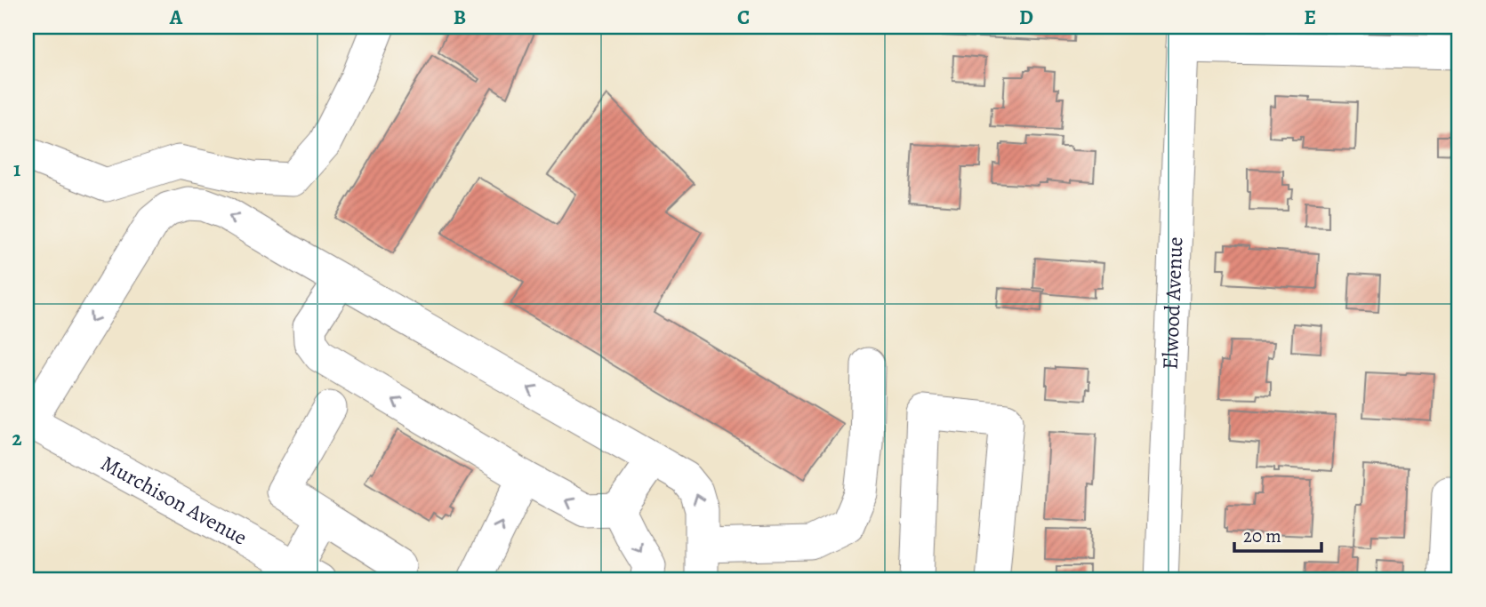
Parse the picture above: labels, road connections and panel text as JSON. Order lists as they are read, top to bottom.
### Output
{
  "streets": {
    "street": ["Elwood Avenue", "Murchison Avenue"]
  },
  "scale_bar": "20 m",
  "grid": {
    "columns": [
      "A",
      "B",
      "C",
      "D",
      "E"
    ],
    "rows": ["1", "2"]
  }
}
